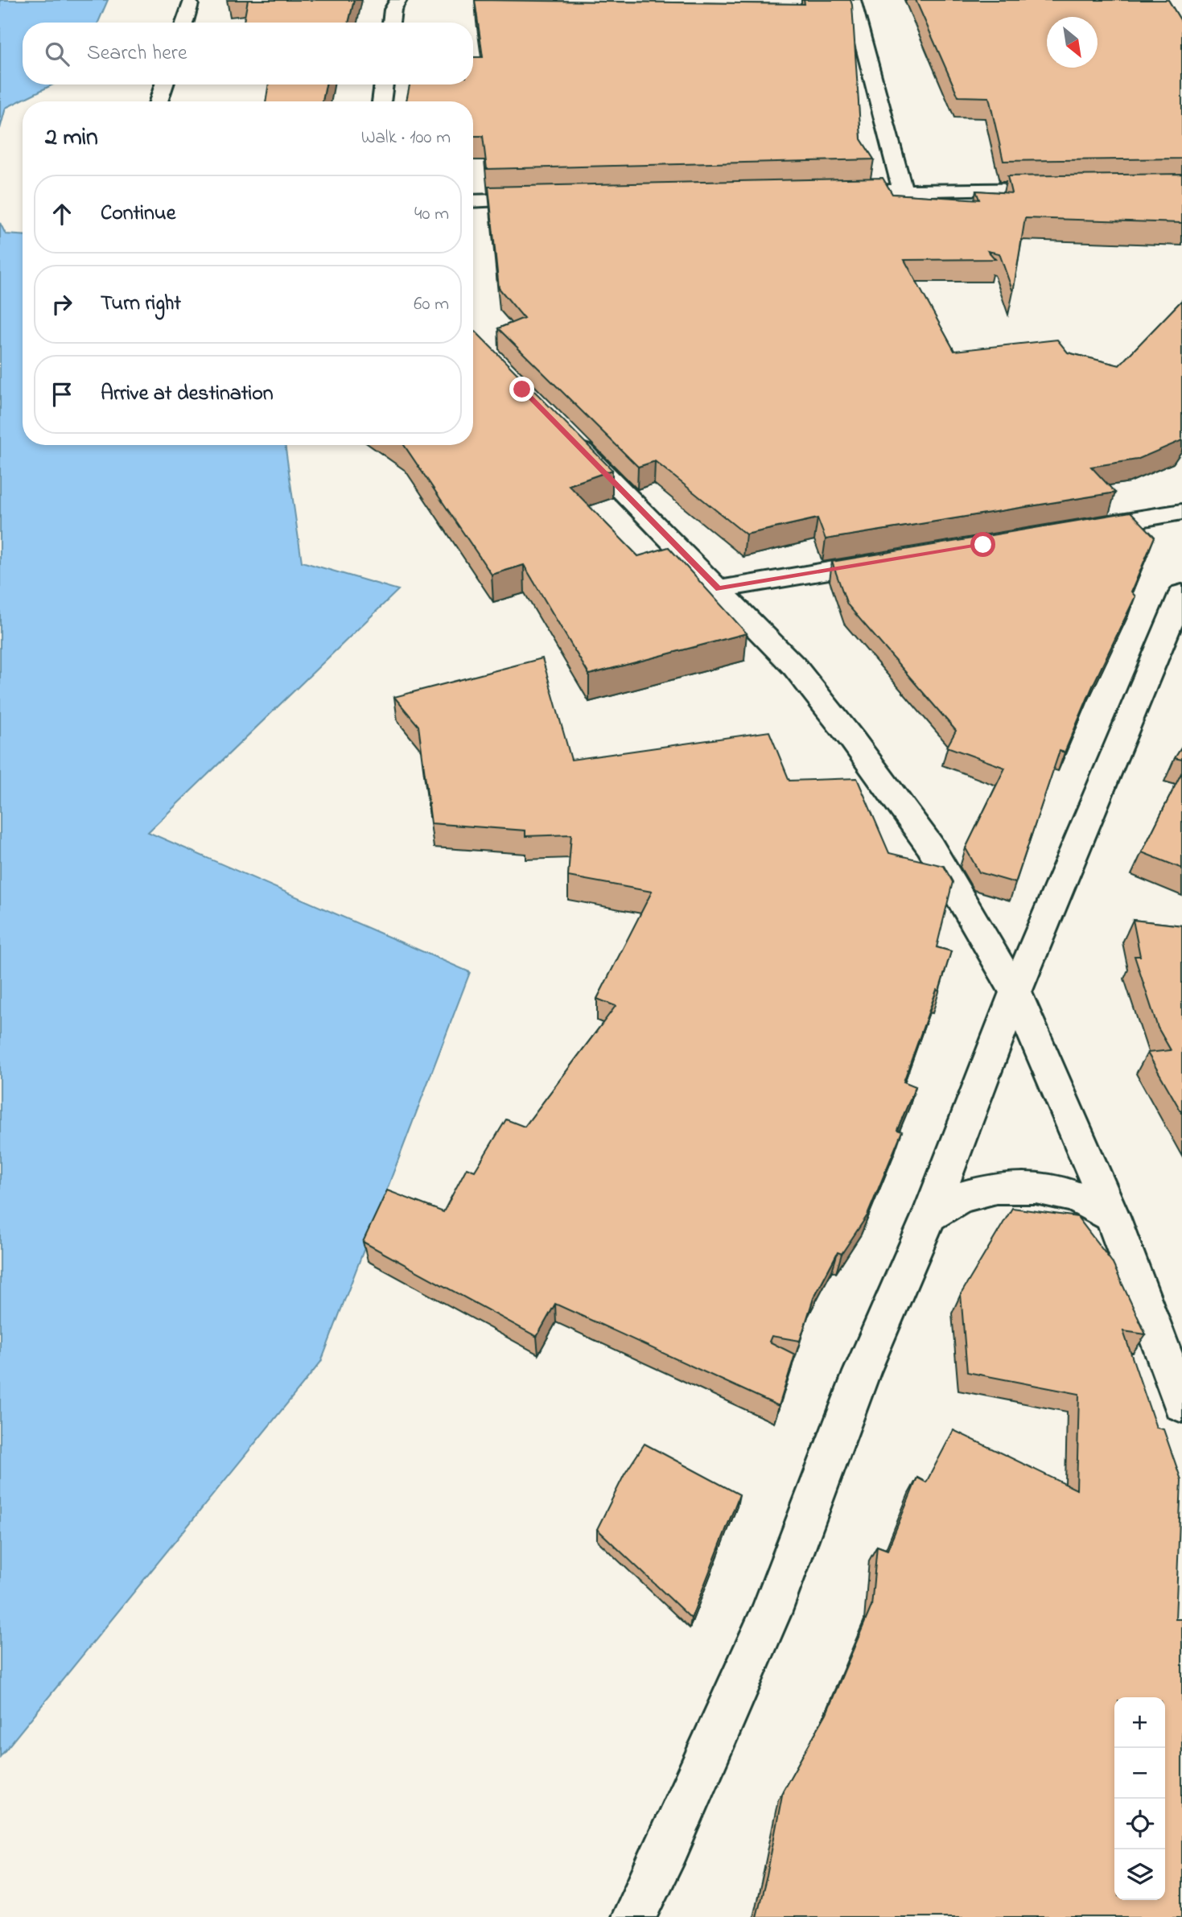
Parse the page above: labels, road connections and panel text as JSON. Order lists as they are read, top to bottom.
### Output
{
  "north": "bottom right",
  "page": {
    "search": "Search here",
    "heading": ["2 min", "Walk · 100 m"],
    "list": [
      ["Continue", "40 m"],
      ["Turn right", "60 m"],
      "Arrive at destination"
    ],
    "map_buttons": ["+", "−"]
  }
}
